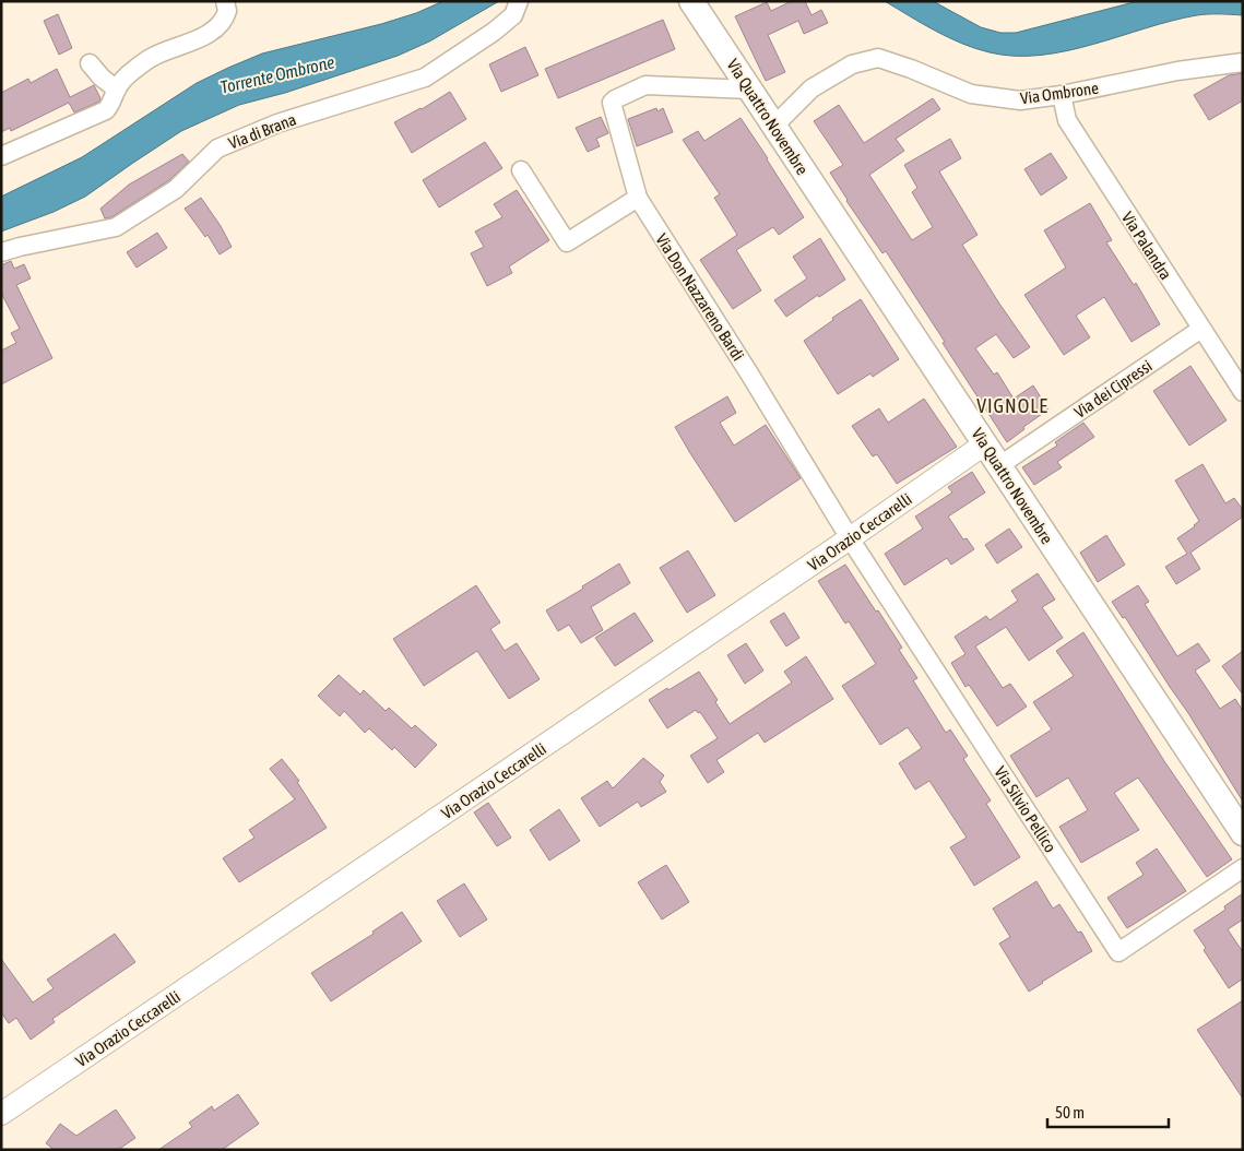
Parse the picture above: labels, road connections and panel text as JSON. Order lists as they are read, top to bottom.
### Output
{
  "streets": {
    "main road": ["Via Quattro Novembre"],
    "street": [
      "Via Ombrone",
      "Via di Brana",
      "Via Palandra",
      "Via Don Nazzareno Bardi",
      "Via dei Cipressi",
      "Via Orazio Ceccarelli",
      "Via Silvio Pellico"
    ]
  },
  "crossings": [
    ["Via Ombrone", "Via Quattro Novembre"],
    ["Via Ombrone", "Via Palandra"],
    ["Via Quattro Novembre", "Via Don Nazzareno Bardi"],
    ["Via Quattro Novembre", "Via dei Cipressi"],
    ["Via Quattro Novembre", "Via Orazio Ceccarelli"],
    ["Via Palandra", "Via dei Cipressi"],
    ["Via Don Nazzareno Bardi", "Via Orazio Ceccarelli"],
    ["Via Don Nazzareno Bardi", "Via Silvio Pellico"],
    ["Via Orazio Ceccarelli", "Via Silvio Pellico"]
  ],
  "districts": ["VIGNOLE"],
  "water": ["Torrente Ombrone"],
  "scale_bar": "50 m"
}
